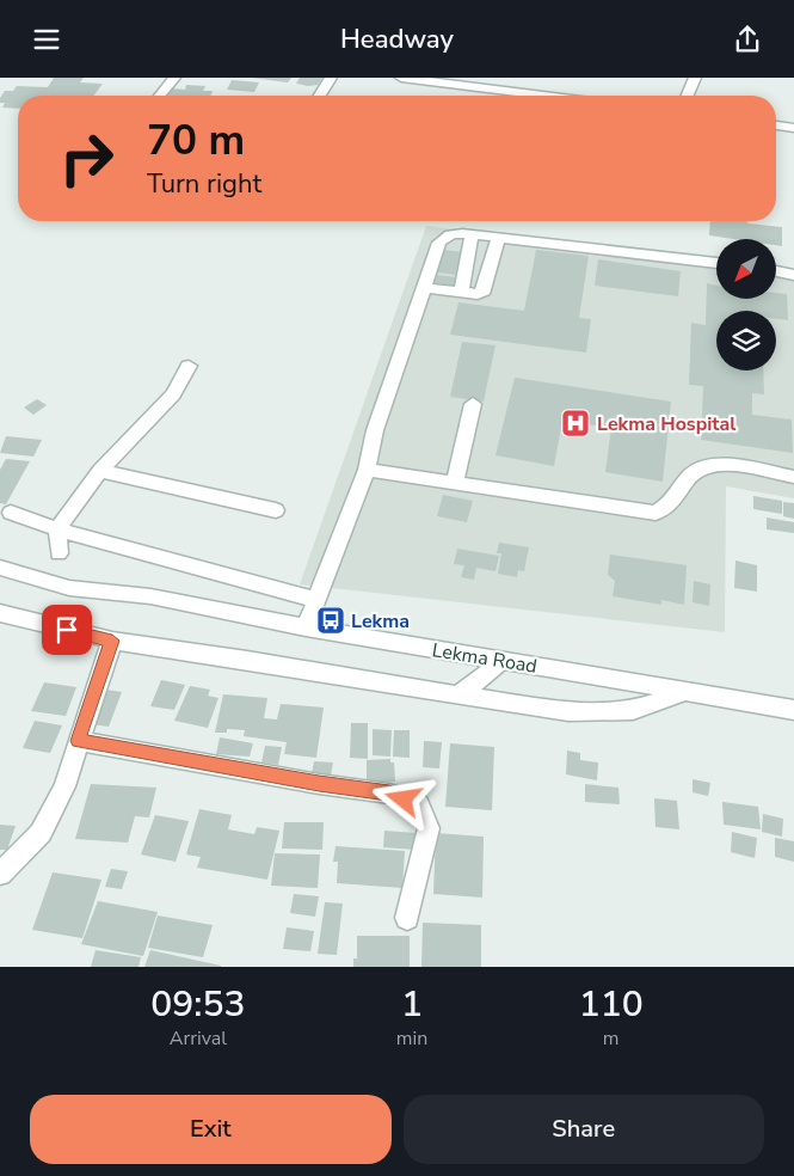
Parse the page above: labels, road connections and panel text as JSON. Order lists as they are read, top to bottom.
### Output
{
  "streets": {
    "street": ["Lekma Road"]
  },
  "places": {
    "hospital": ["Lekma Hospital"],
    "bus stop": ["Lekma"]
  },
  "north": "bottom left",
  "page": {
    "header": "Headway",
    "turn": ["70 m", "Turn right"],
    "eta": [
      "09:53",
      "Arrival",
      "1",
      "min",
      "110",
      "m"
    ],
    "buttons": ["Exit", "Share"]
  }
}
